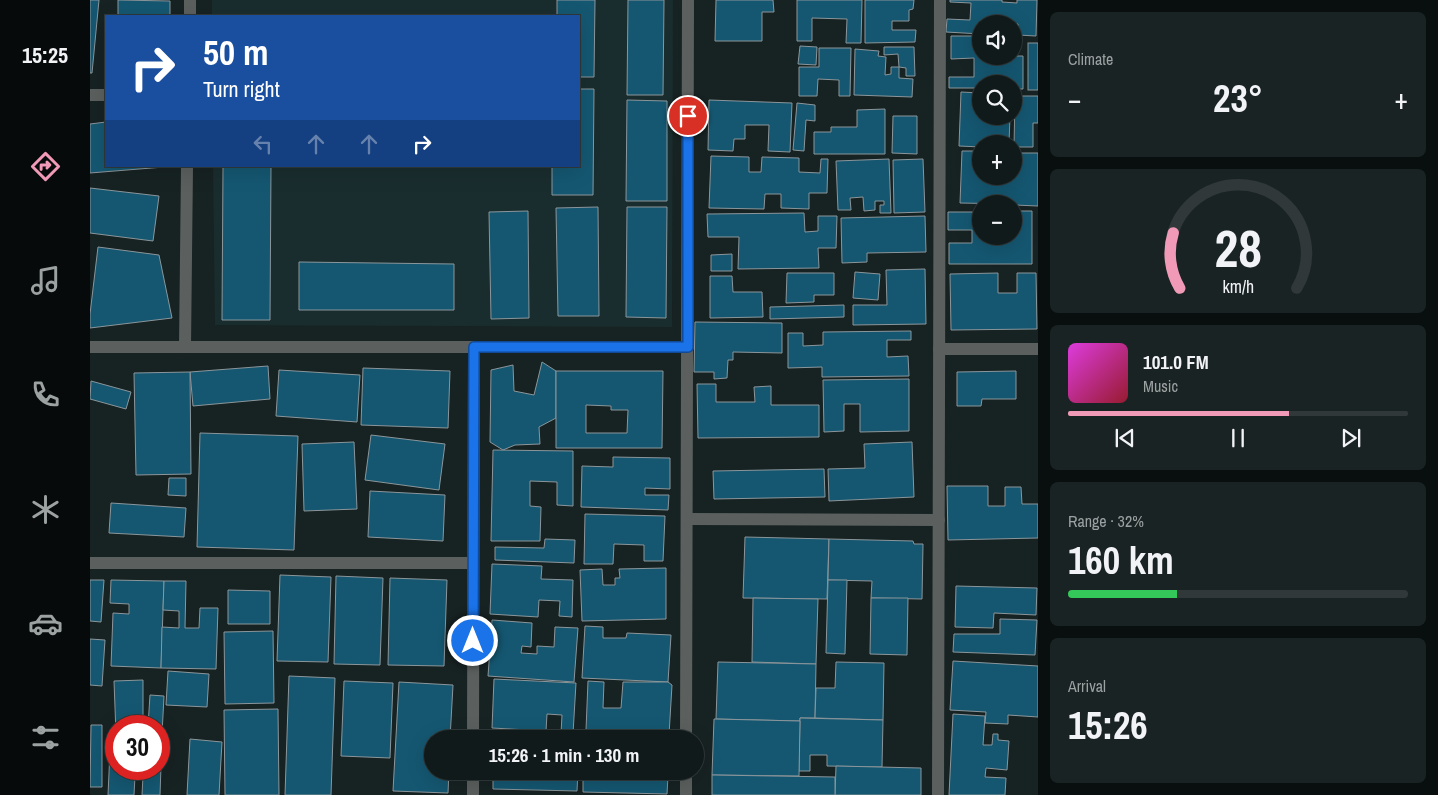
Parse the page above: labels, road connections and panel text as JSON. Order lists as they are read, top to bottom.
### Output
{
  "page": {
    "tabs": "15:25",
    "tile": [
      "Climate",
      ["Range · 32%", "160 km"],
      ["Arrival", "15:26"]
    ],
    "map_buttons": ["+", "−"],
    "turn": ["50 m", "Turn right"],
    "heat": ["−", "23°", "+"],
    "song": ["101.0 FM", "Music"],
    "limit": "30",
    "trip": "15:26 · 1 min · 130 m",
    "gauge": ["28", "km/h"]
  }
}
